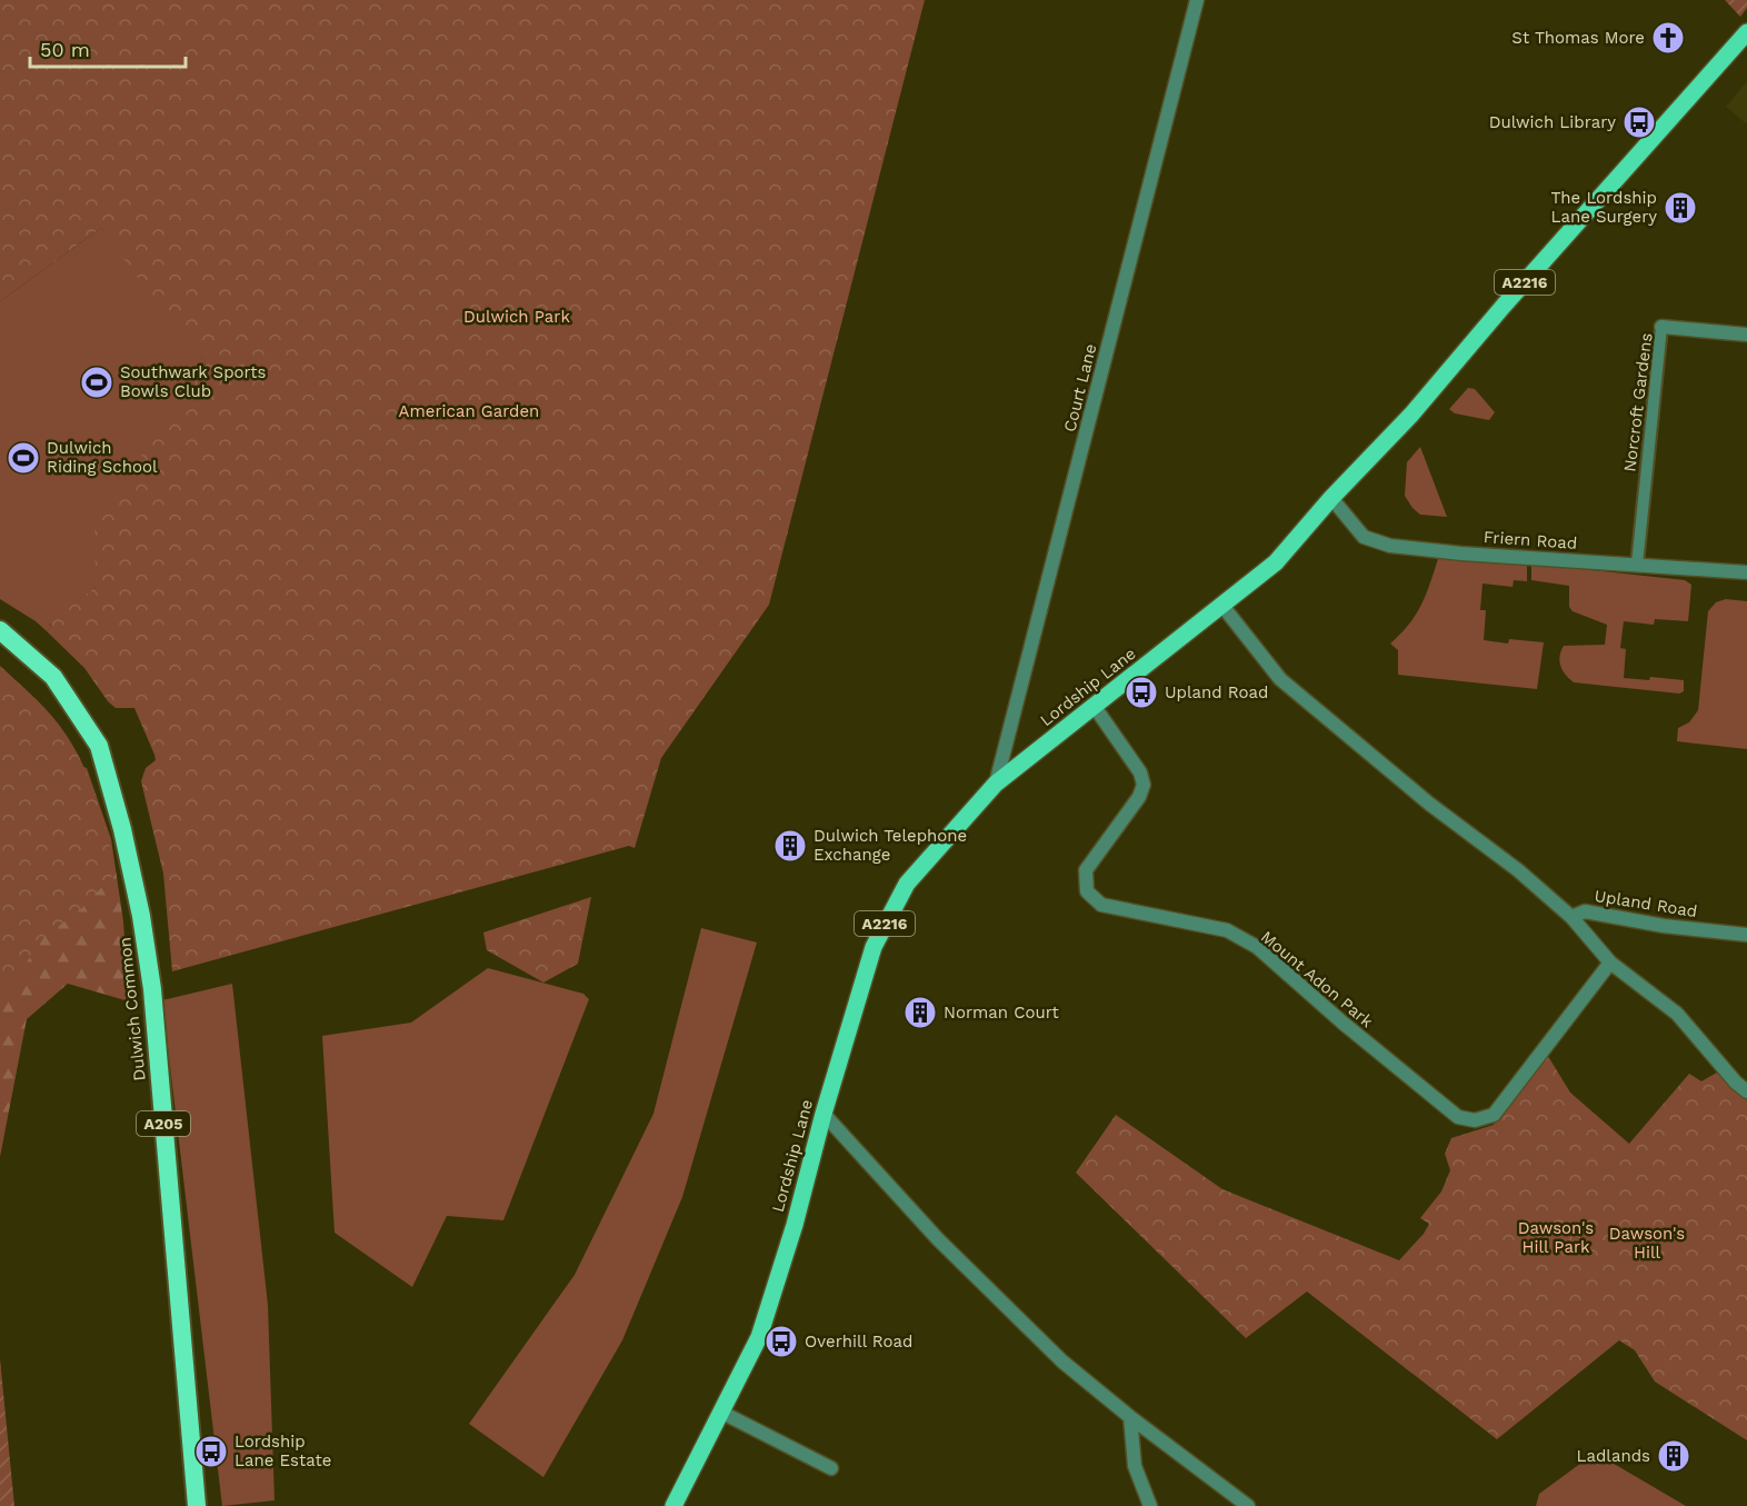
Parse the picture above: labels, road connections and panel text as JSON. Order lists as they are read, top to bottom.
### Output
{
  "streets": {
    "highway": ["Dulwich Common", "A205"],
    "main road": ["A2216", "Lordship Lane"],
    "street": [
      "Court Lane",
      "Norcroft Gardens",
      "Friern Road",
      "Upland Road",
      "Mount Adon Park"
    ]
  },
  "crossings": [
    ["Court Lane", "Lordship Lane"],
    ["Norcroft Gardens", "Friern Road"],
    ["Friern Road", "Lordship Lane"],
    ["Lordship Lane", "Upland Road"],
    ["Lordship Lane", "Mount Adon Park"]
  ],
  "parks": [
    "Dulwich Park",
    "American Garden",
    "Dawson's Hill Park",
    "Dawson's Hill"
  ],
  "places": {
    "church": ["St Thomas More"],
    "bus stop": [
      "Dulwich Library",
      "Upland Road",
      "Overhill Road",
      "Lordship Lane Estate"
    ],
    "building": [
      "The Lordship Lane Surgery",
      "Dulwich Telephone Exchange",
      "Norman Court",
      "Ladlands"
    ],
    "sports": ["Southwark Sports Bowls Club", "Dulwich Riding School"]
  },
  "scale_bar": "50 m"
}
